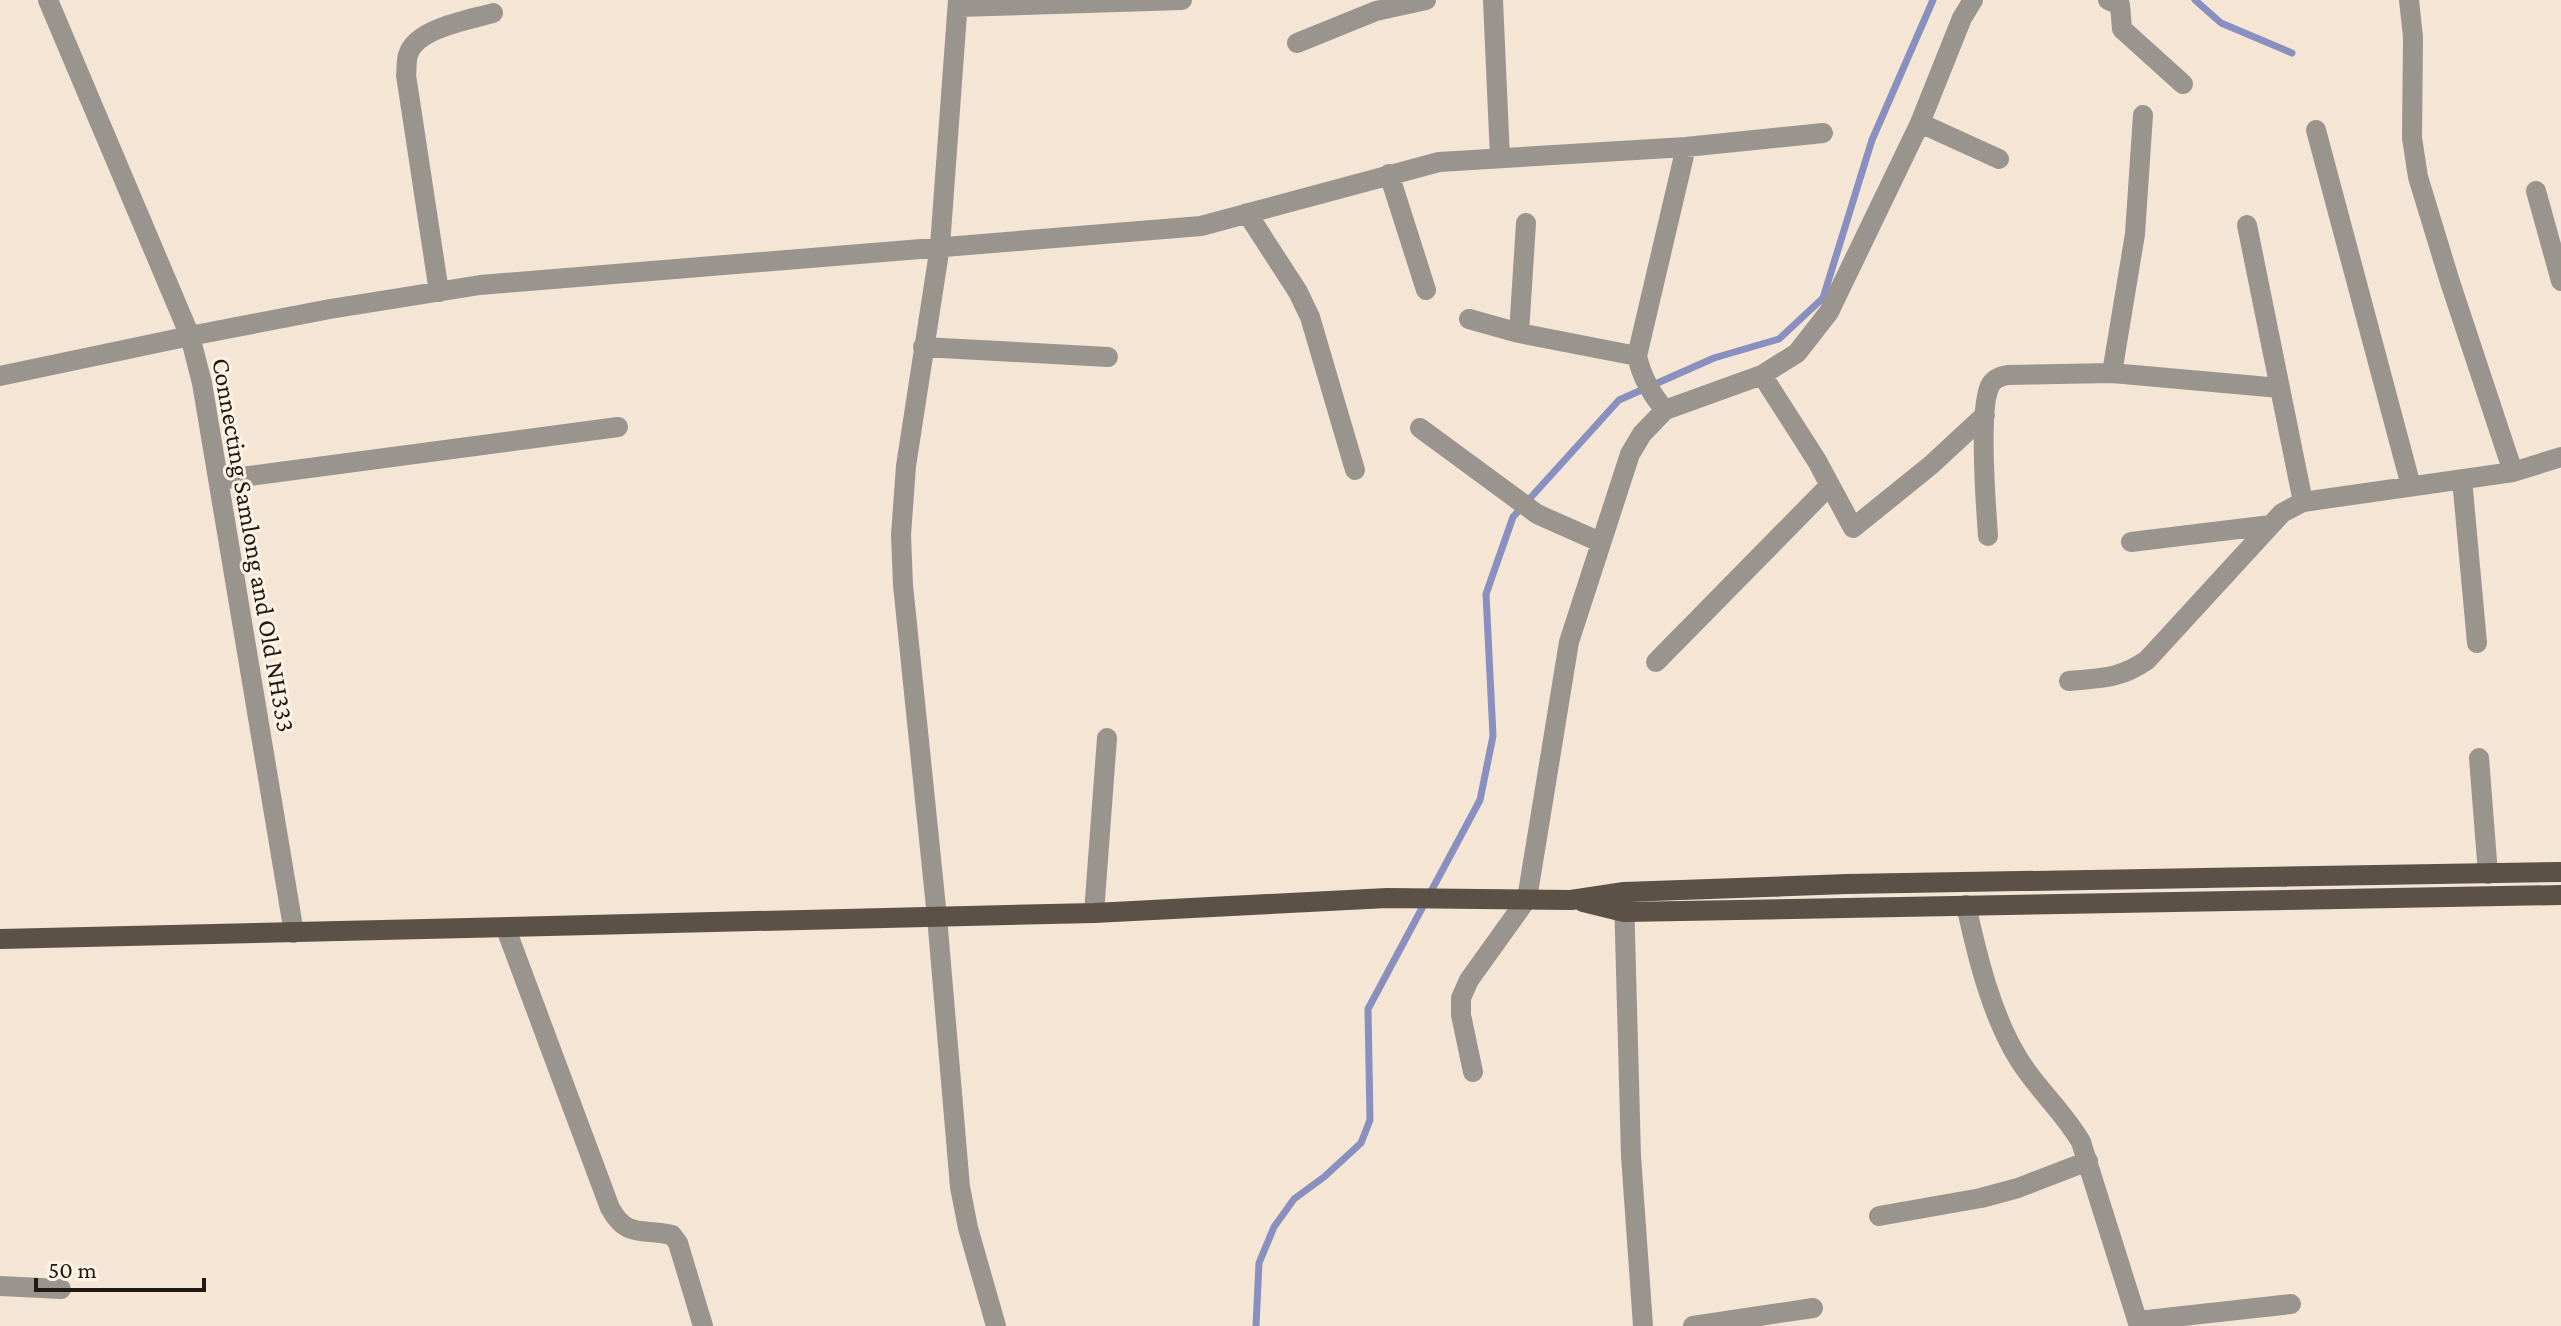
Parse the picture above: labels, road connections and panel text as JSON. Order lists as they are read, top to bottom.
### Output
{
  "streets": {
    "street": ["Connecting Samlong and Old NH333"]
  },
  "scale_bar": "50 m"
}
